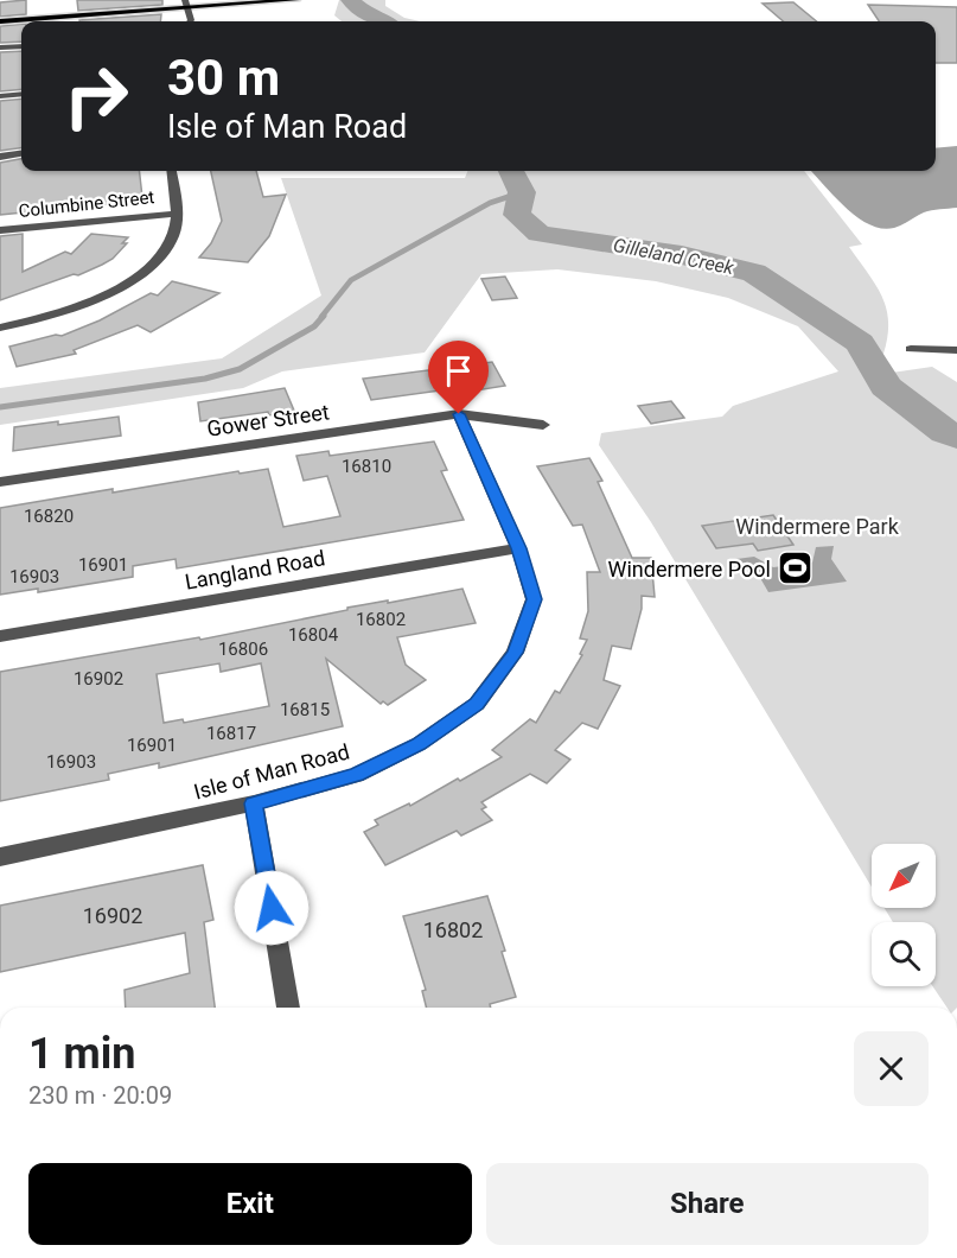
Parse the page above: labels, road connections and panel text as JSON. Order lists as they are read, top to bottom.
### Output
{
  "streets": {
    "street": [
      "Columbine Street",
      "Gower Street",
      "Langland Road",
      "Isle of Man Road"
    ]
  },
  "crossings": [
    ["Gower Street", "Isle of Man Road"],
    ["Langland Road", "Isle of Man Road"]
  ],
  "water": ["Gilleland Creek"],
  "parks": ["Windermere Park"],
  "places": {
    "sports": ["Windermere Pool"]
  },
  "house_numbers": [
    "16810",
    "16820",
    "16901",
    "16903",
    "16802",
    "16804",
    "16806",
    "16902",
    "16815",
    "16817",
    "16901",
    "16903",
    "16902",
    "16802"
  ],
  "north": "bottom left",
  "page": {
    "turn": ["30 m", "Isle of Man Road"],
    "heading": ["1 min", "230 m · 20:09"],
    "buttons": ["Exit", "Share"]
  }
}
